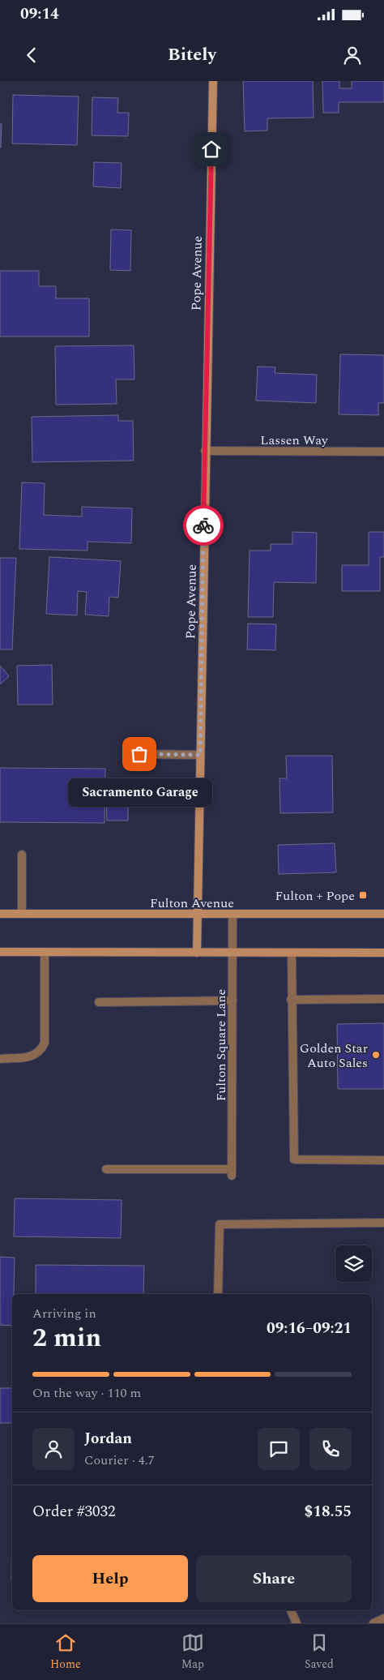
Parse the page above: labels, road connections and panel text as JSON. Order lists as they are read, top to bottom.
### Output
{
  "streets": {
    "street": [
      "Pope Avenue",
      "Lassen Way",
      "Fulton Avenue",
      "Fulton Square Lane"
    ]
  },
  "crossings": [
    ["Pope Avenue", "Lassen Way"],
    ["Pope Avenue", "Fulton Avenue"],
    ["Fulton Avenue", "Fulton Square Lane"]
  ],
  "places": {
    "other": ["Sacramento Garage", "Golden Star Auto Sales"],
    "transit": ["Fulton + Pope"]
  },
  "page": {
    "status": "09:14",
    "header": "Bitely",
    "bubble": "Sacramento Garage",
    "heading": ["2 min", "Arriving in", "09:16–09:21"],
    "panel": [
      "Jordan",
      "Courier · 4.7",
      "Order #3032",
      "$18.55"
    ],
    "bar": "On the way · 110 m",
    "buttons": ["Help", "Share"],
    "tabs": ["Home", "Map", "Saved"]
  }
}
